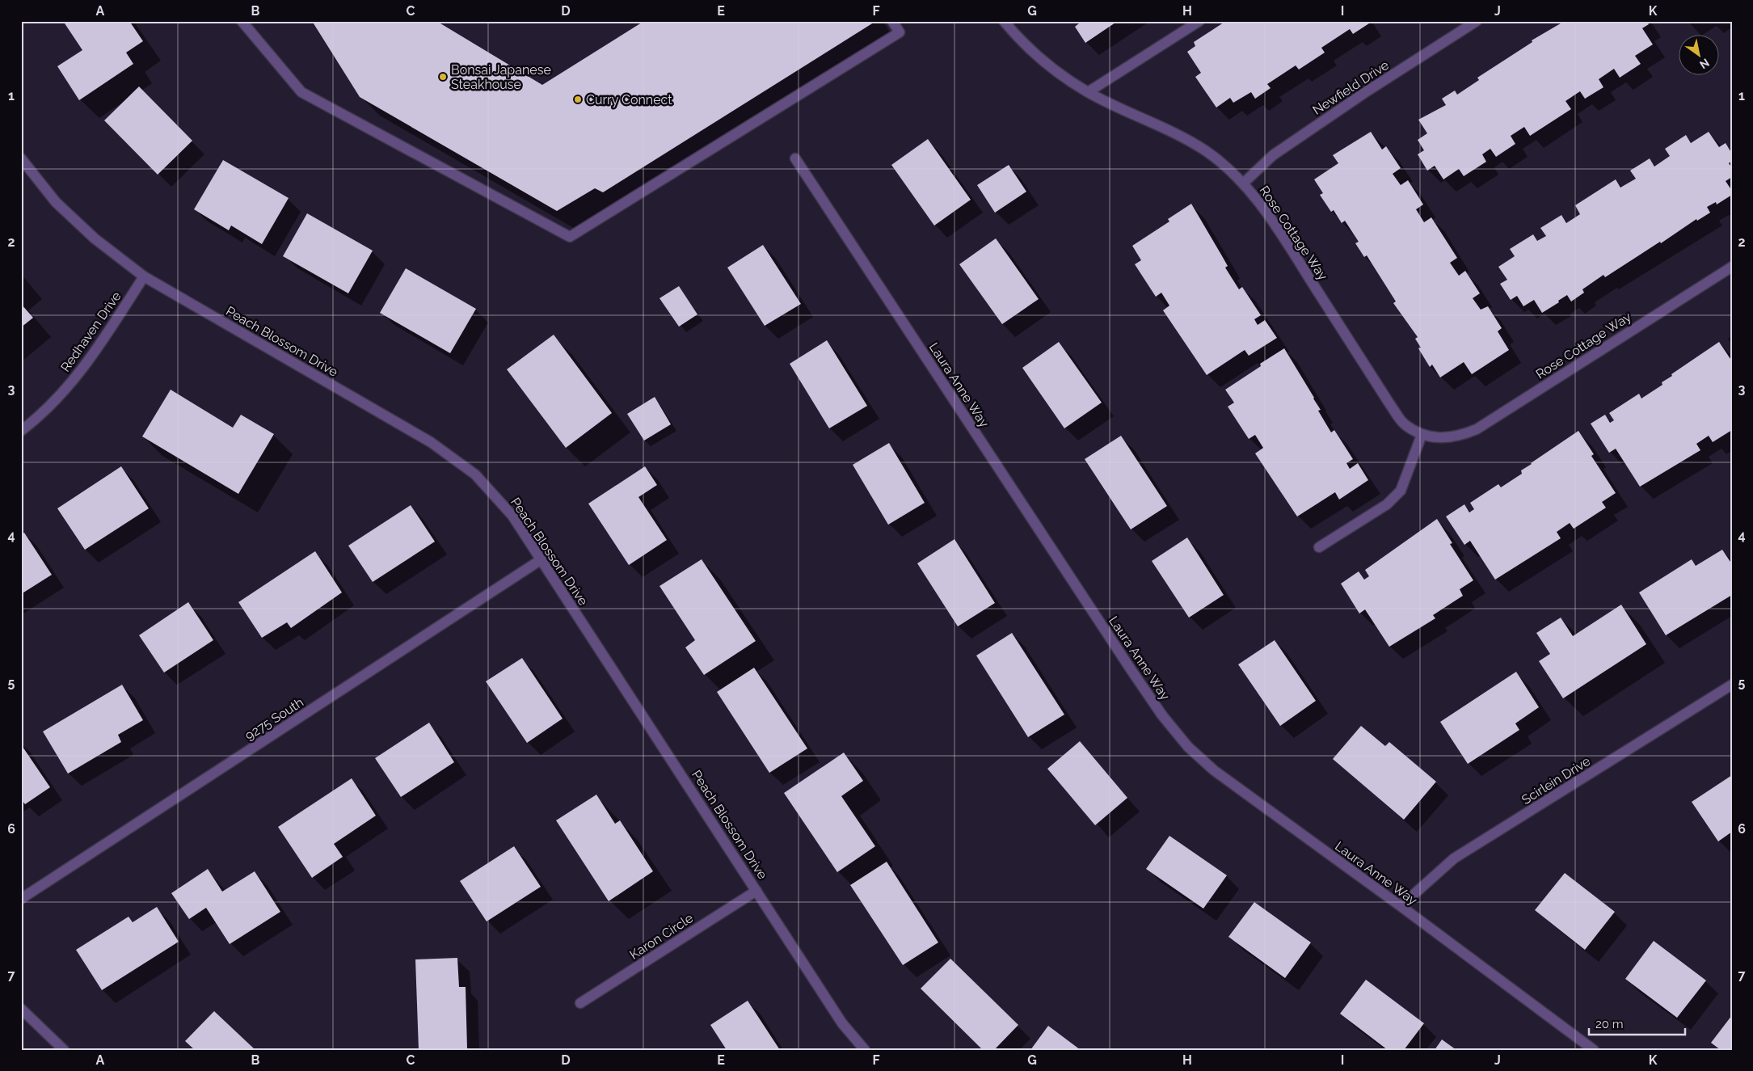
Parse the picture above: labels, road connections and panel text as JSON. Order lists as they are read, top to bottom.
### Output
{
  "streets": {
    "street": [
      "Newfield Drive",
      "Rose Cottage Way",
      "Redhaven Drive",
      "Peach Blossom Drive",
      "Laura Anne Way",
      "9275 South",
      "Scirlein Drive",
      "Karon Circle"
    ]
  },
  "crossings": [
    ["Newfield Drive", "Rose Cottage Way"],
    ["Redhaven Drive", "Peach Blossom Drive"],
    ["Peach Blossom Drive", "9275 South"],
    ["Peach Blossom Drive", "Karon Circle"],
    ["Laura Anne Way", "Scirlein Drive"]
  ],
  "places": ["Bonsai Japanese Steakhouse", "Curry Connect"],
  "scale_bar": "20 m",
  "north": "bottom right",
  "grid": {
    "columns": [
      "A",
      "B",
      "C",
      "D",
      "E",
      "F",
      "G",
      "H",
      "I",
      "J",
      "K"
    ],
    "rows": [
      "1",
      "2",
      "3",
      "4",
      "5",
      "6",
      "7"
    ]
  }
}
